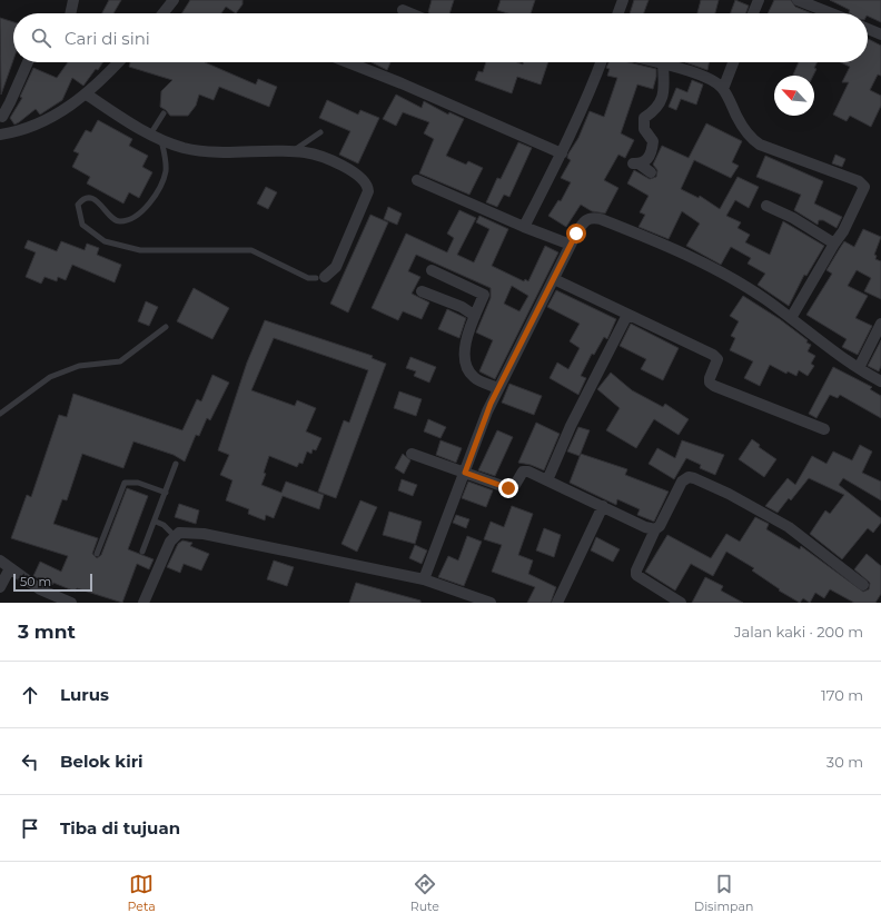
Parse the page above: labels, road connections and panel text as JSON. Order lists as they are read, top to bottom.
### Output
{
  "scale_bar": "50 m",
  "north": "top left",
  "page": {
    "search": "Cari di sini",
    "scale": "50 m",
    "heading": ["3 mnt", "Jalan kaki · 200 m"],
    "list": [
      ["Lurus", "170 m"],
      ["Belok kiri", "30 m"],
      "Tiba di tujuan"
    ],
    "nav": ["Peta", "Rute", "Disimpan"]
  }
}
